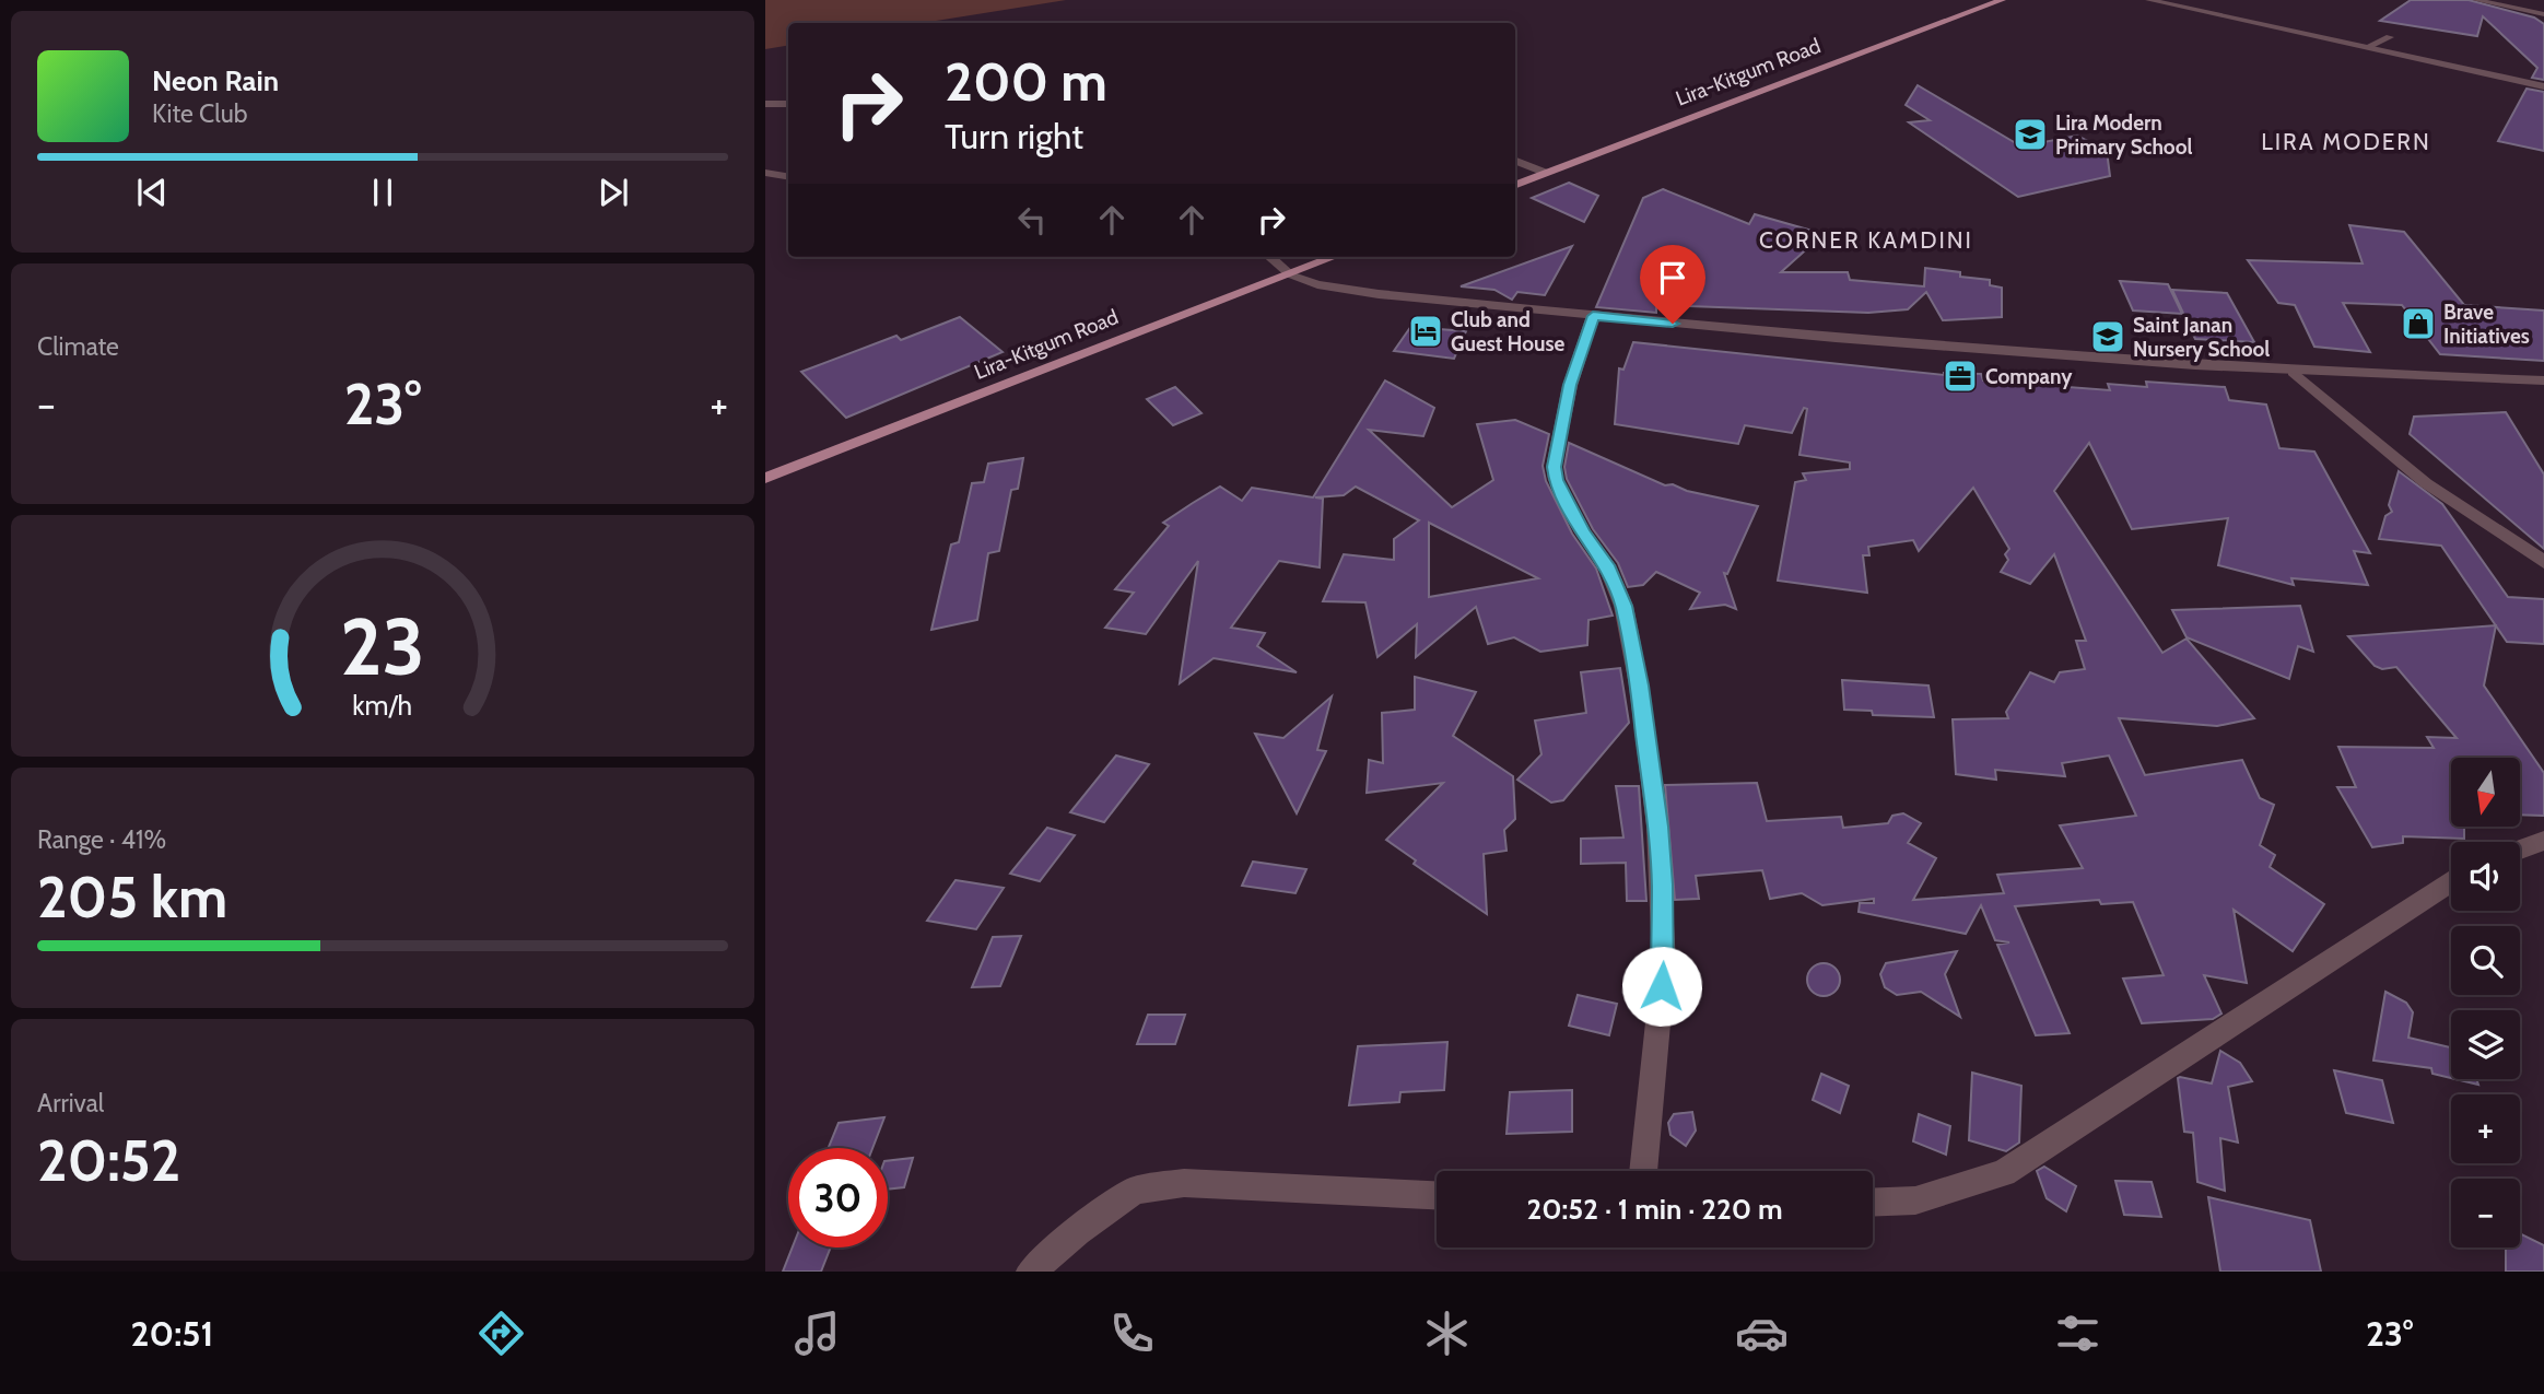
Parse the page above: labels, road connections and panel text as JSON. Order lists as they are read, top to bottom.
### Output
{
  "streets": {
    "main road": ["Lira-Kitgum Road"]
  },
  "districts": ["LIRA MODERN", "CORNER KAMDINI"],
  "places": {
    "school or university": ["Lira Modern Primary School", "Saint Janan Nursery School"],
    "shop": ["Brave Initiatives"],
    "hotel": ["Club and Guest House"],
    "office": ["Company"]
  },
  "north": "bottom",
  "page": {
    "turn": ["200 m", "Turn right"],
    "song": ["Neon Rain", "Kite Club"],
    "tile": [
      "Climate",
      ["Range · 41%", "205 km"],
      ["Arrival", "20:52"]
    ],
    "heat": ["−", "23°", "+"],
    "map_buttons": ["+", "−"],
    "limit": "30",
    "trip": "20:52 · 1 min · 220 m",
    "tabs": ["20:51", "23°"],
    "gauge": ["23", "km/h"]
  }
}
